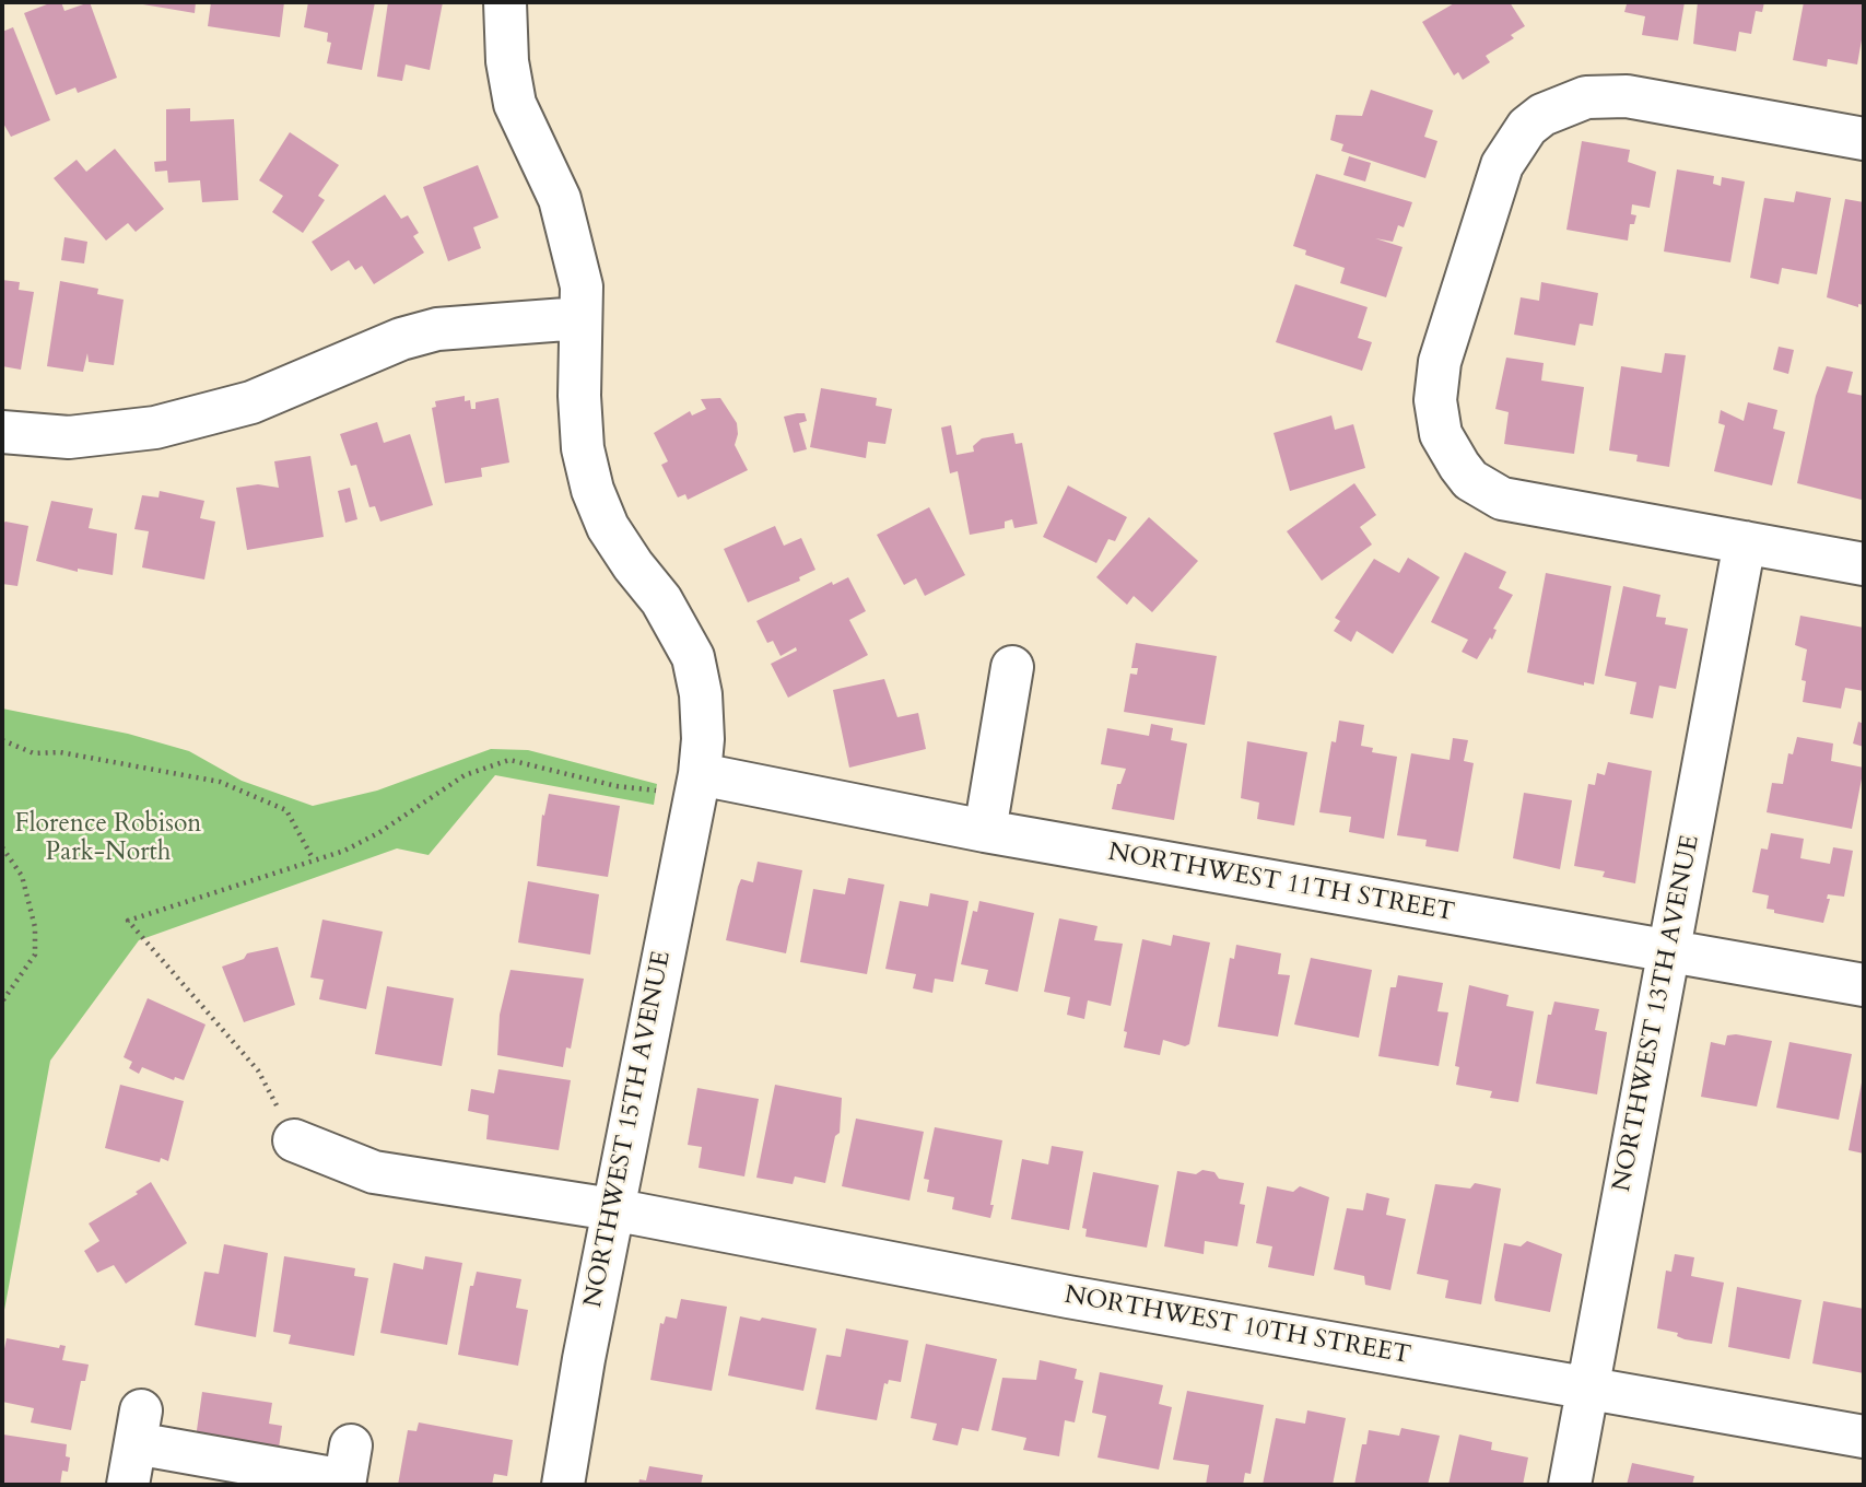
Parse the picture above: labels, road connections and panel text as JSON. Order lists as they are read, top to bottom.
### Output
{
  "streets": {
    "street": [
      "NORTHWEST 11TH STREET",
      "NORTHWEST 13TH AVENUE",
      "NORTHWEST 15TH AVENUE",
      "NORTHWEST 10TH STREET"
    ]
  },
  "crossings": [
    ["NORTHWEST 11TH STREET", "NORTHWEST 13TH AVENUE"],
    ["NORTHWEST 11TH STREET", "NORTHWEST 15TH AVENUE"],
    ["NORTHWEST 13TH AVENUE", "NORTHWEST 10TH STREET"],
    ["NORTHWEST 15TH AVENUE", "NORTHWEST 10TH STREET"]
  ],
  "parks": ["Florence Robison Park-North"]
}
